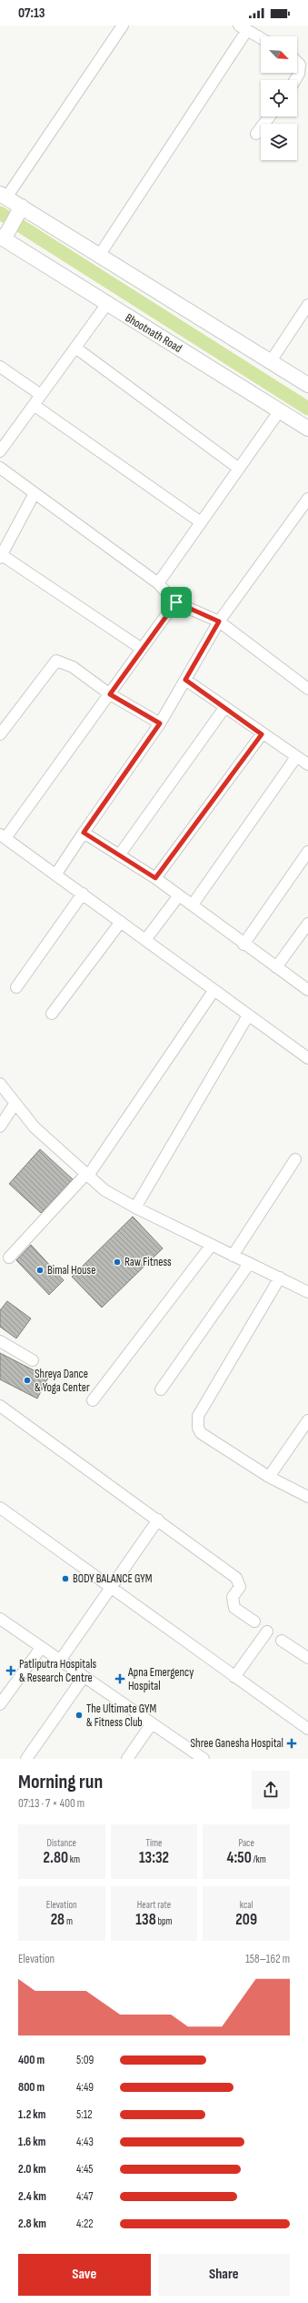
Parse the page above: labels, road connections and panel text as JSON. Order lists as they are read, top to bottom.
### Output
{
  "streets": {
    "street": ["Bhootnath Road"]
  },
  "places": {
    "other": [
      "Raw Fitness",
      "Bimal House",
      "Shreya Dance & Yoga Center",
      "BODY BALANCE GYM",
      "The Ultimate GYM & Fitness Club"
    ],
    "health": ["Patliputra Hospitals & Research Centre", "Apna Emergency Hospital", "Shree Ganesha Hospital"]
  },
  "north": "bottom right",
  "page": {
    "status": "07:13",
    "heading": ["Morning run", "07:13 · 7 × 400 m"],
    "stats": [
      ["Distance", "2.80 km"],
      ["Time", "13:32"],
      ["Pace", "4:50 /km"],
      ["Elevation", "28 m"],
      ["Heart rate", "138 bpm"],
      ["kcal", "209"]
    ],
    "chart": ["Elevation", "158–162 m"],
    "list": [
      {
        "name": "400 m",
        "note": "5:09"
      },
      {
        "name": "800 m",
        "note": "4:49"
      },
      {
        "name": "1.2 km",
        "note": "5:12"
      },
      {
        "name": "1.6 km",
        "note": "4:43"
      },
      {
        "name": "2.0 km",
        "note": "4:45"
      },
      {
        "name": "2.4 km",
        "note": "4:47"
      },
      {
        "name": "2.8 km",
        "note": "4:22"
      }
    ],
    "buttons": ["Save", "Share"]
  }
}
